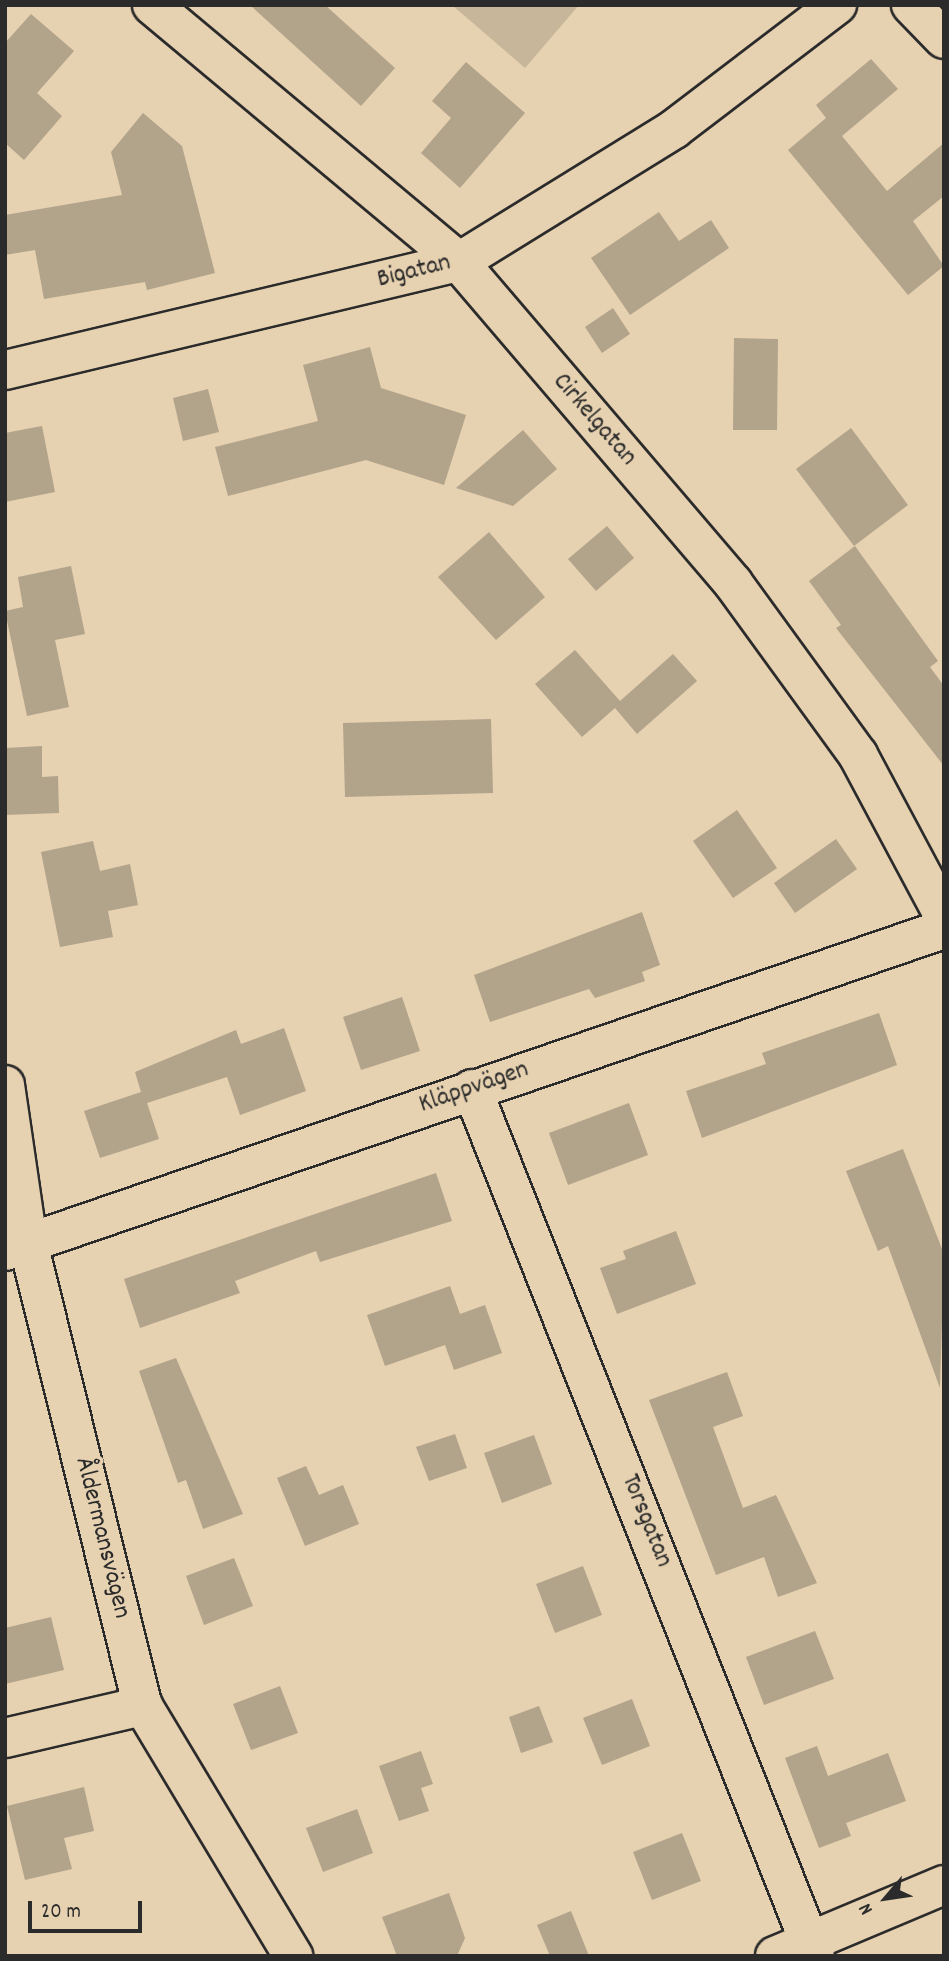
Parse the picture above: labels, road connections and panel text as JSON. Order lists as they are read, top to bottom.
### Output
{
  "streets": {
    "street": [
      "Bigatan",
      "Cirkelgatan",
      "Kläppvägen",
      "Torsgatan",
      "Åldermansvägen"
    ]
  },
  "crossings": [
    ["Bigatan", "Cirkelgatan"],
    ["Kläppvägen", "Torsgatan"],
    ["Kläppvägen", "Åldermansvägen"]
  ],
  "scale_bar": "20 m",
  "north": "bottom left"
}
